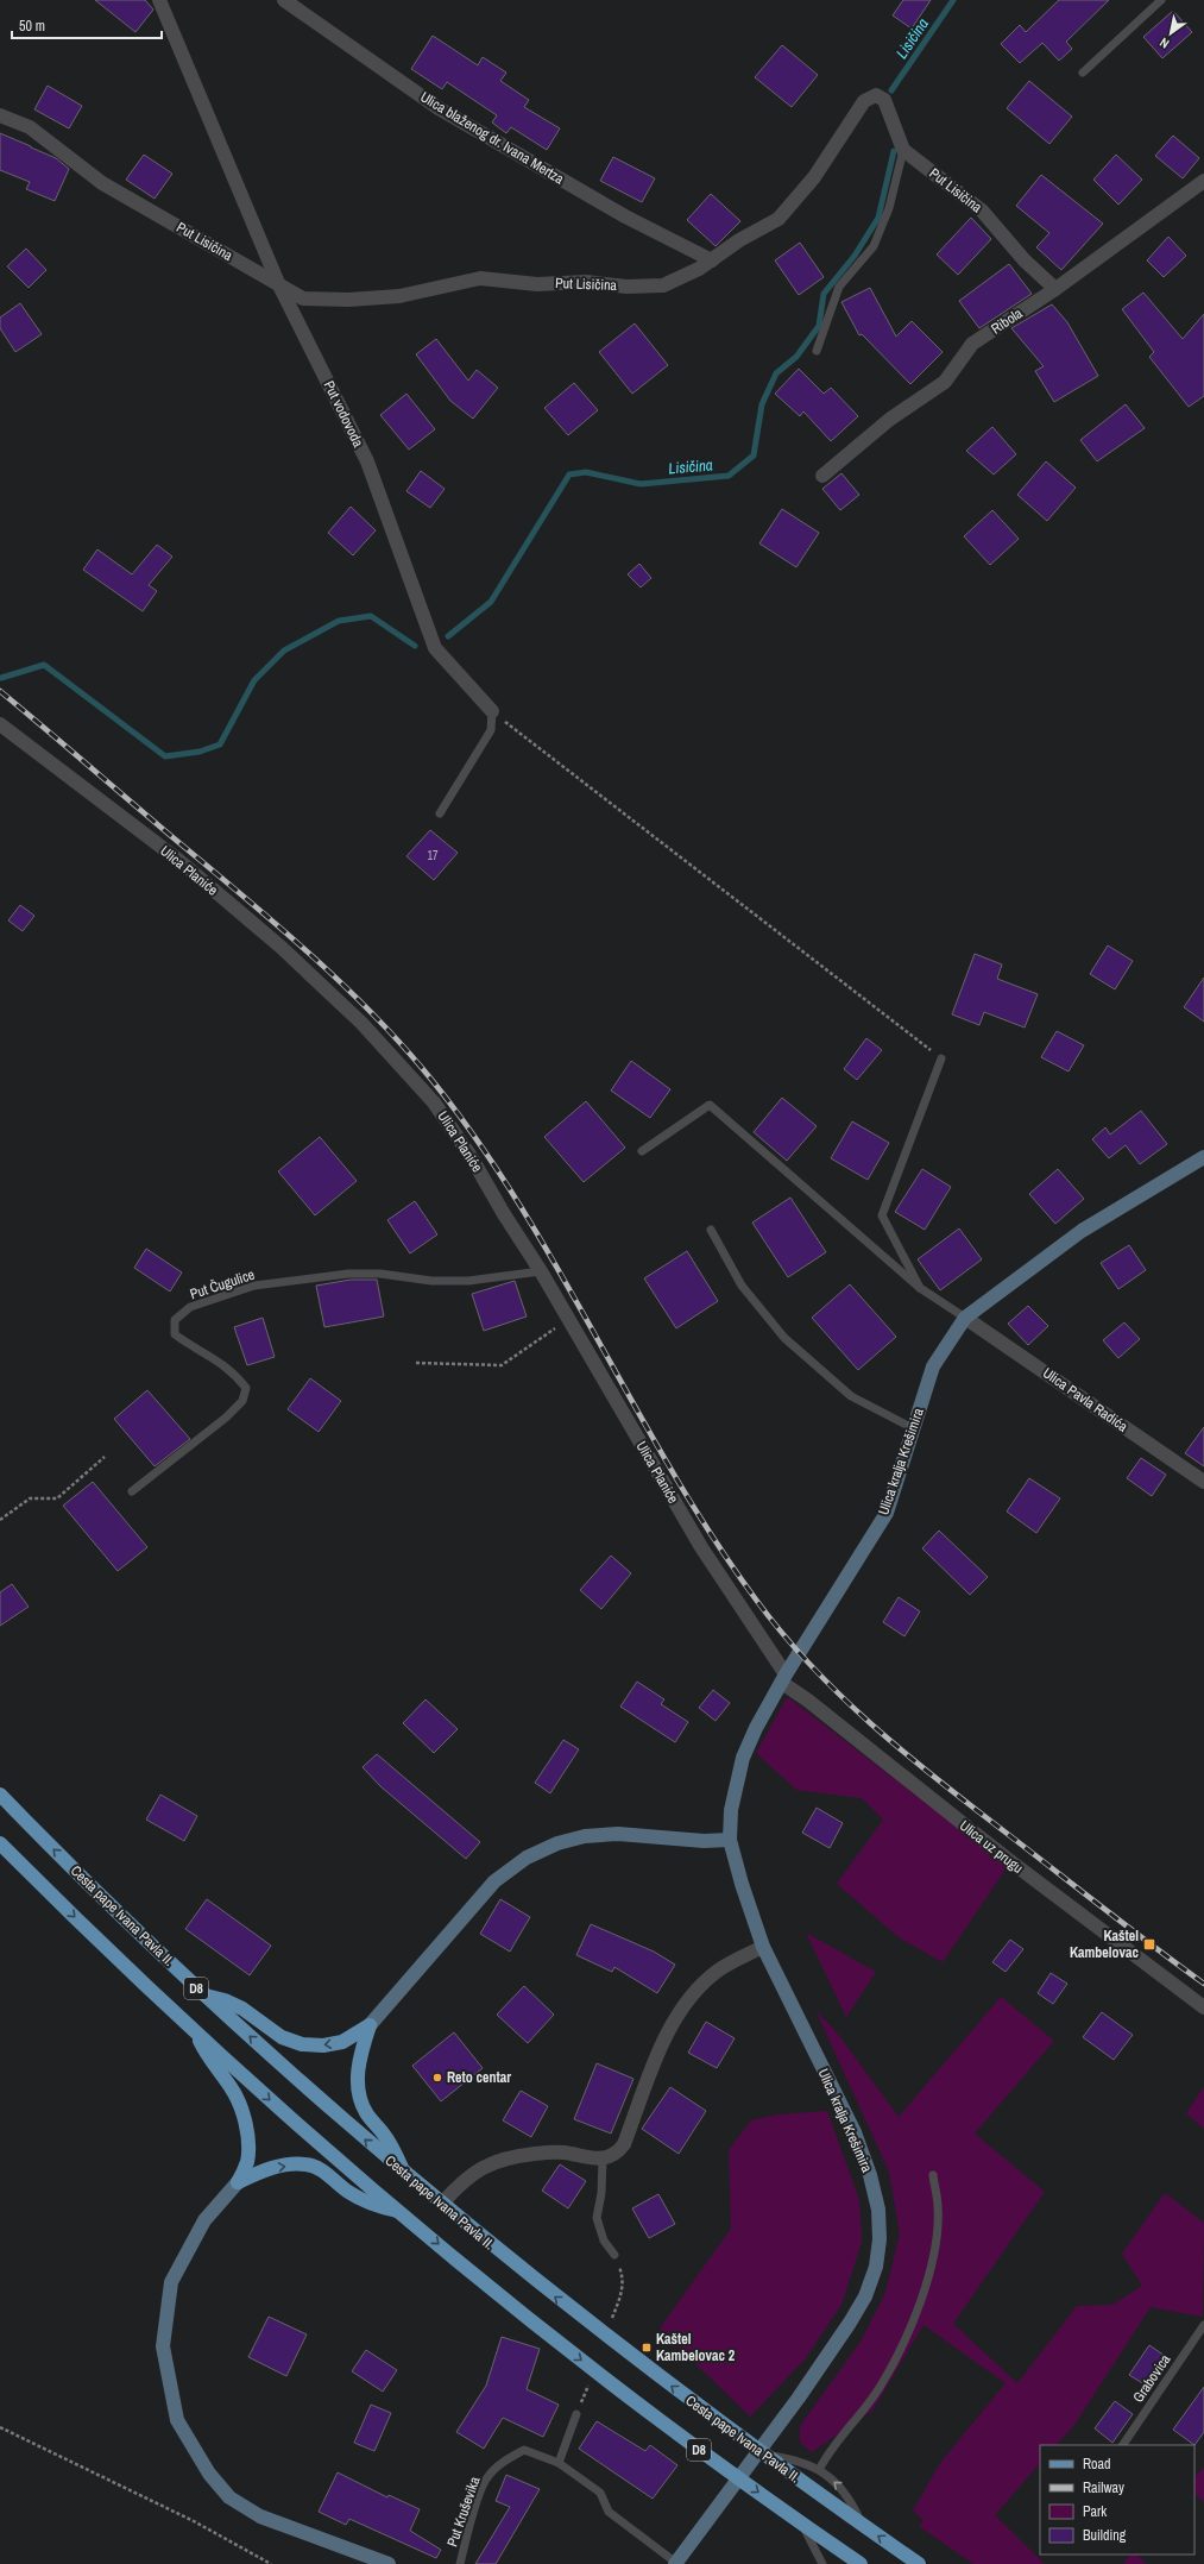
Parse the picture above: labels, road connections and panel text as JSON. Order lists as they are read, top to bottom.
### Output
{
  "streets": {
    "main road": ["Cesta pape Ivana Pavla II.", "D8"],
    "street": [
      "Ulica blaženog dr. Ivana Mertza",
      "Put Lisičina",
      "Ribola",
      "Put vodovoda",
      "Ulica Planiće",
      "Ulica Pavla Radića",
      "Ulica kralja Krešimira",
      "Ulica uz prugu"
    ],
    "lane": ["Put Čugulice", "Grabovica", "Put Kruševika"]
  },
  "crossings": [
    ["Ulica blaženog dr. Ivana Mertza", "Put Lisičina"],
    ["Put Lisičina", "Ribola"],
    ["Put Lisičina", "Put vodovoda"],
    ["Ulica Planiće", "Put Čugulice"],
    ["Ulica Planiće", "Ulica kralja Krešimira"],
    ["Ulica Planiće", "Ulica uz prugu"],
    ["Ulica Pavla Radića", "Ulica kralja Krešimira"],
    ["Ulica kralja Krešimira", "Ulica uz prugu"],
    ["Ulica kralja Krešimira", "Put Kruševika"]
  ],
  "water": ["Lisičina"],
  "places": {
    "transit": ["Kaštel Kambelovac", "Kaštel Kambelovac 2"],
    "other": ["Reto centar"]
  },
  "house_numbers": ["17"],
  "legend": [
    "Road",
    "Railway",
    "Park",
    "Building"
  ],
  "scale_bar": "50 m",
  "north": "bottom left"
}
